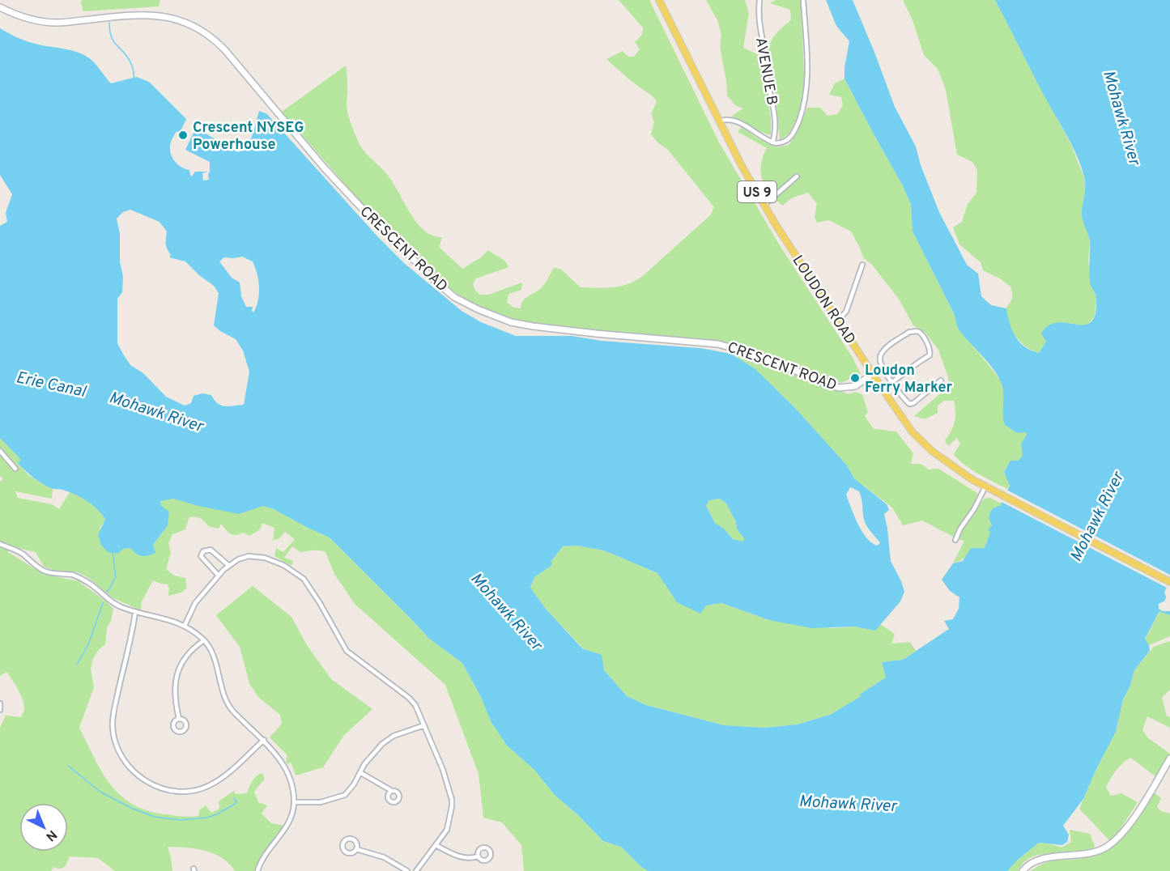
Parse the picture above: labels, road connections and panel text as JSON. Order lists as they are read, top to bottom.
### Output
{
  "streets": {
    "main road": ["US 9", "LOUDON ROAD"],
    "street": ["AVENUE B", "CRESCENT ROAD"]
  },
  "crossings": [
    ["CRESCENT ROAD", "LOUDON ROAD"]
  ],
  "water": ["Mohawk River", "Erie Canal"],
  "places": ["Crescent NYSEG Powerhouse", "Loudon Ferry Marker"],
  "north": "bottom right"
}
